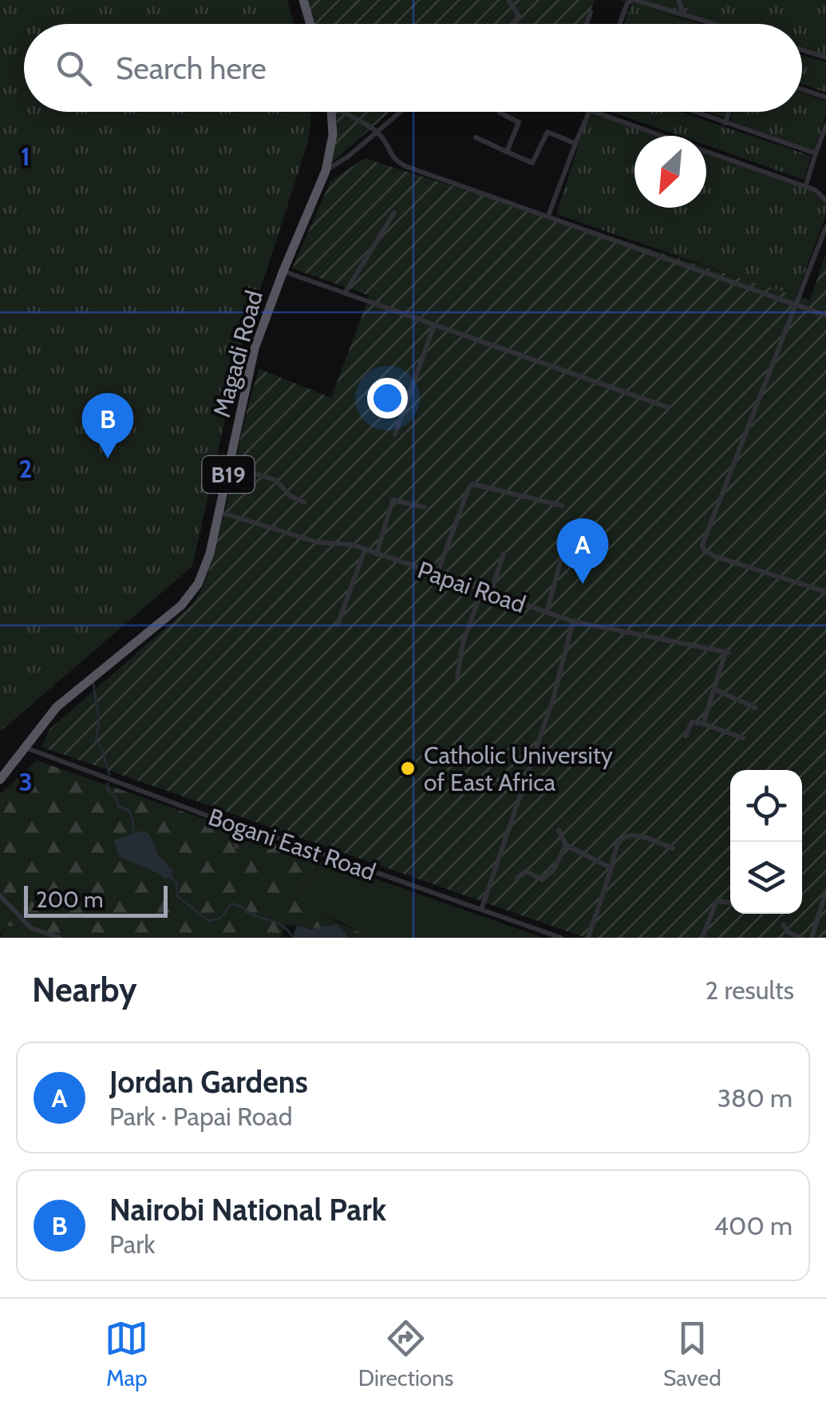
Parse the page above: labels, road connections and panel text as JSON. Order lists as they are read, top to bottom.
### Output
{
  "streets": {
    "highway": ["Magadi Road", "B19"],
    "street": ["Papai Road", "Bogani East Road"]
  },
  "crossings": [
    ["Magadi Road", "Papai Road"],
    ["Magadi Road", "Bogani East Road"]
  ],
  "places": ["Catholic University of East Africa"],
  "scale_bar": "200 m",
  "north": "bottom left",
  "page": {
    "search": "Search here",
    "pins": ["B", "A"],
    "scale": "200 m",
    "heading": ["Nearby", "2 results"],
    "list": [
      {
        "mark": "A",
        "name": "Jordan Gardens",
        "note": "Park · Papai Road",
        "value": "380 m"
      },
      {
        "mark": "B",
        "name": "Nairobi National Park",
        "note": "Park",
        "value": "400 m"
      }
    ],
    "nav": ["Map", "Directions", "Saved"]
  },
  "grid": {
    "rows": ["1", "2", "3"]
  }
}
